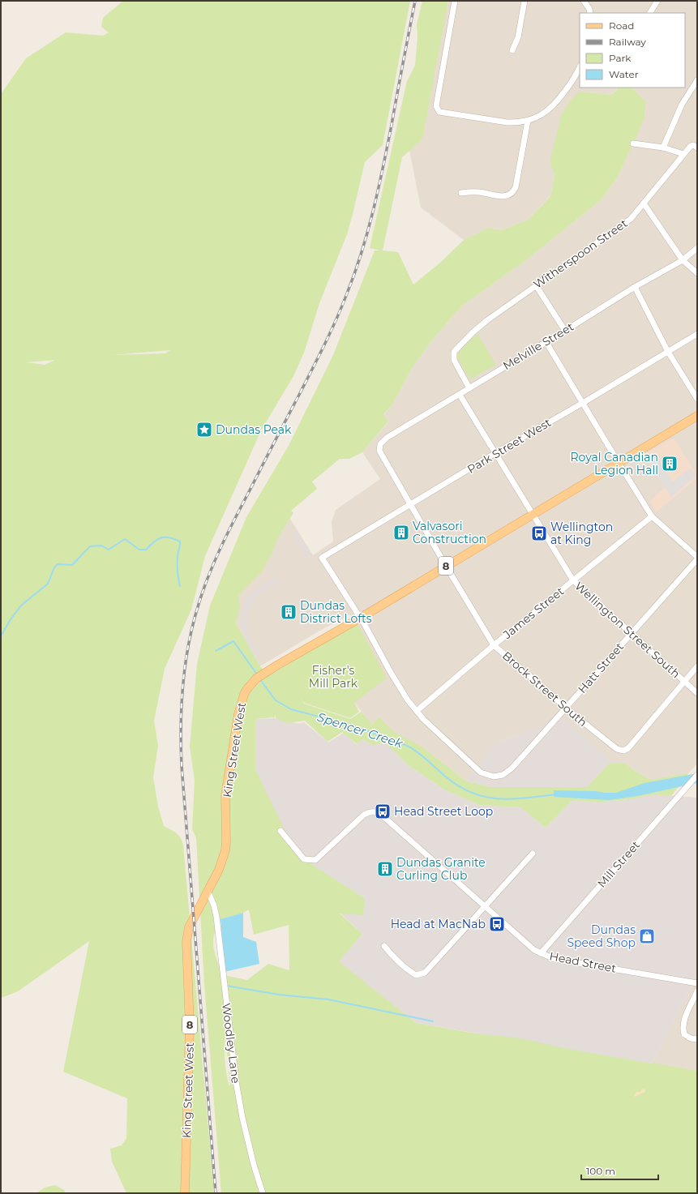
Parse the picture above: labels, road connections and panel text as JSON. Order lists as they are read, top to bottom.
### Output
{
  "streets": {
    "main road": ["8", "King Street West"],
    "street": [
      "Witherspoon Street",
      "Melville Street",
      "Park Street West",
      "James Street",
      "Wellington Street South",
      "Hatt Street",
      "Brock Street South",
      "Mill Street",
      "Head Street",
      "Woodley Lane"
    ]
  },
  "crossings": [
    ["Witherspoon Street", "Melville Street"],
    ["Melville Street", "Wellington Street South"],
    ["Melville Street", "Brock Street South"],
    ["Park Street West", "Wellington Street South"],
    ["Park Street West", "Brock Street South"],
    ["Park Street West", "King Street West"],
    ["James Street", "Wellington Street South"],
    ["James Street", "Hatt Street"],
    ["James Street", "Brock Street South"],
    ["Wellington Street South", "Hatt Street"],
    ["Wellington Street South", "Brock Street South"],
    ["Wellington Street South", "King Street West"],
    ["Hatt Street", "Brock Street South"],
    ["Brock Street South", "King Street West"],
    ["King Street West", "Woodley Lane"],
    ["Mill Street", "Head Street"]
  ],
  "water": ["Spencer Creek"],
  "parks": ["Fisher's Mill Park"],
  "places": {
    "place": ["Dundas Peak"],
    "building": [
      "Royal Canadian Legion Hall",
      "Valvasori Construction",
      "Dundas District Lofts",
      "Dundas Granite Curling Club"
    ],
    "bus stop": ["Wellington at King", "Head Street Loop", "Head at MacNab"],
    "shop": ["Dundas Speed Shop"]
  },
  "legend": [
    "Road",
    "Railway",
    "Park",
    "Water"
  ],
  "scale_bar": "100 m"
}
